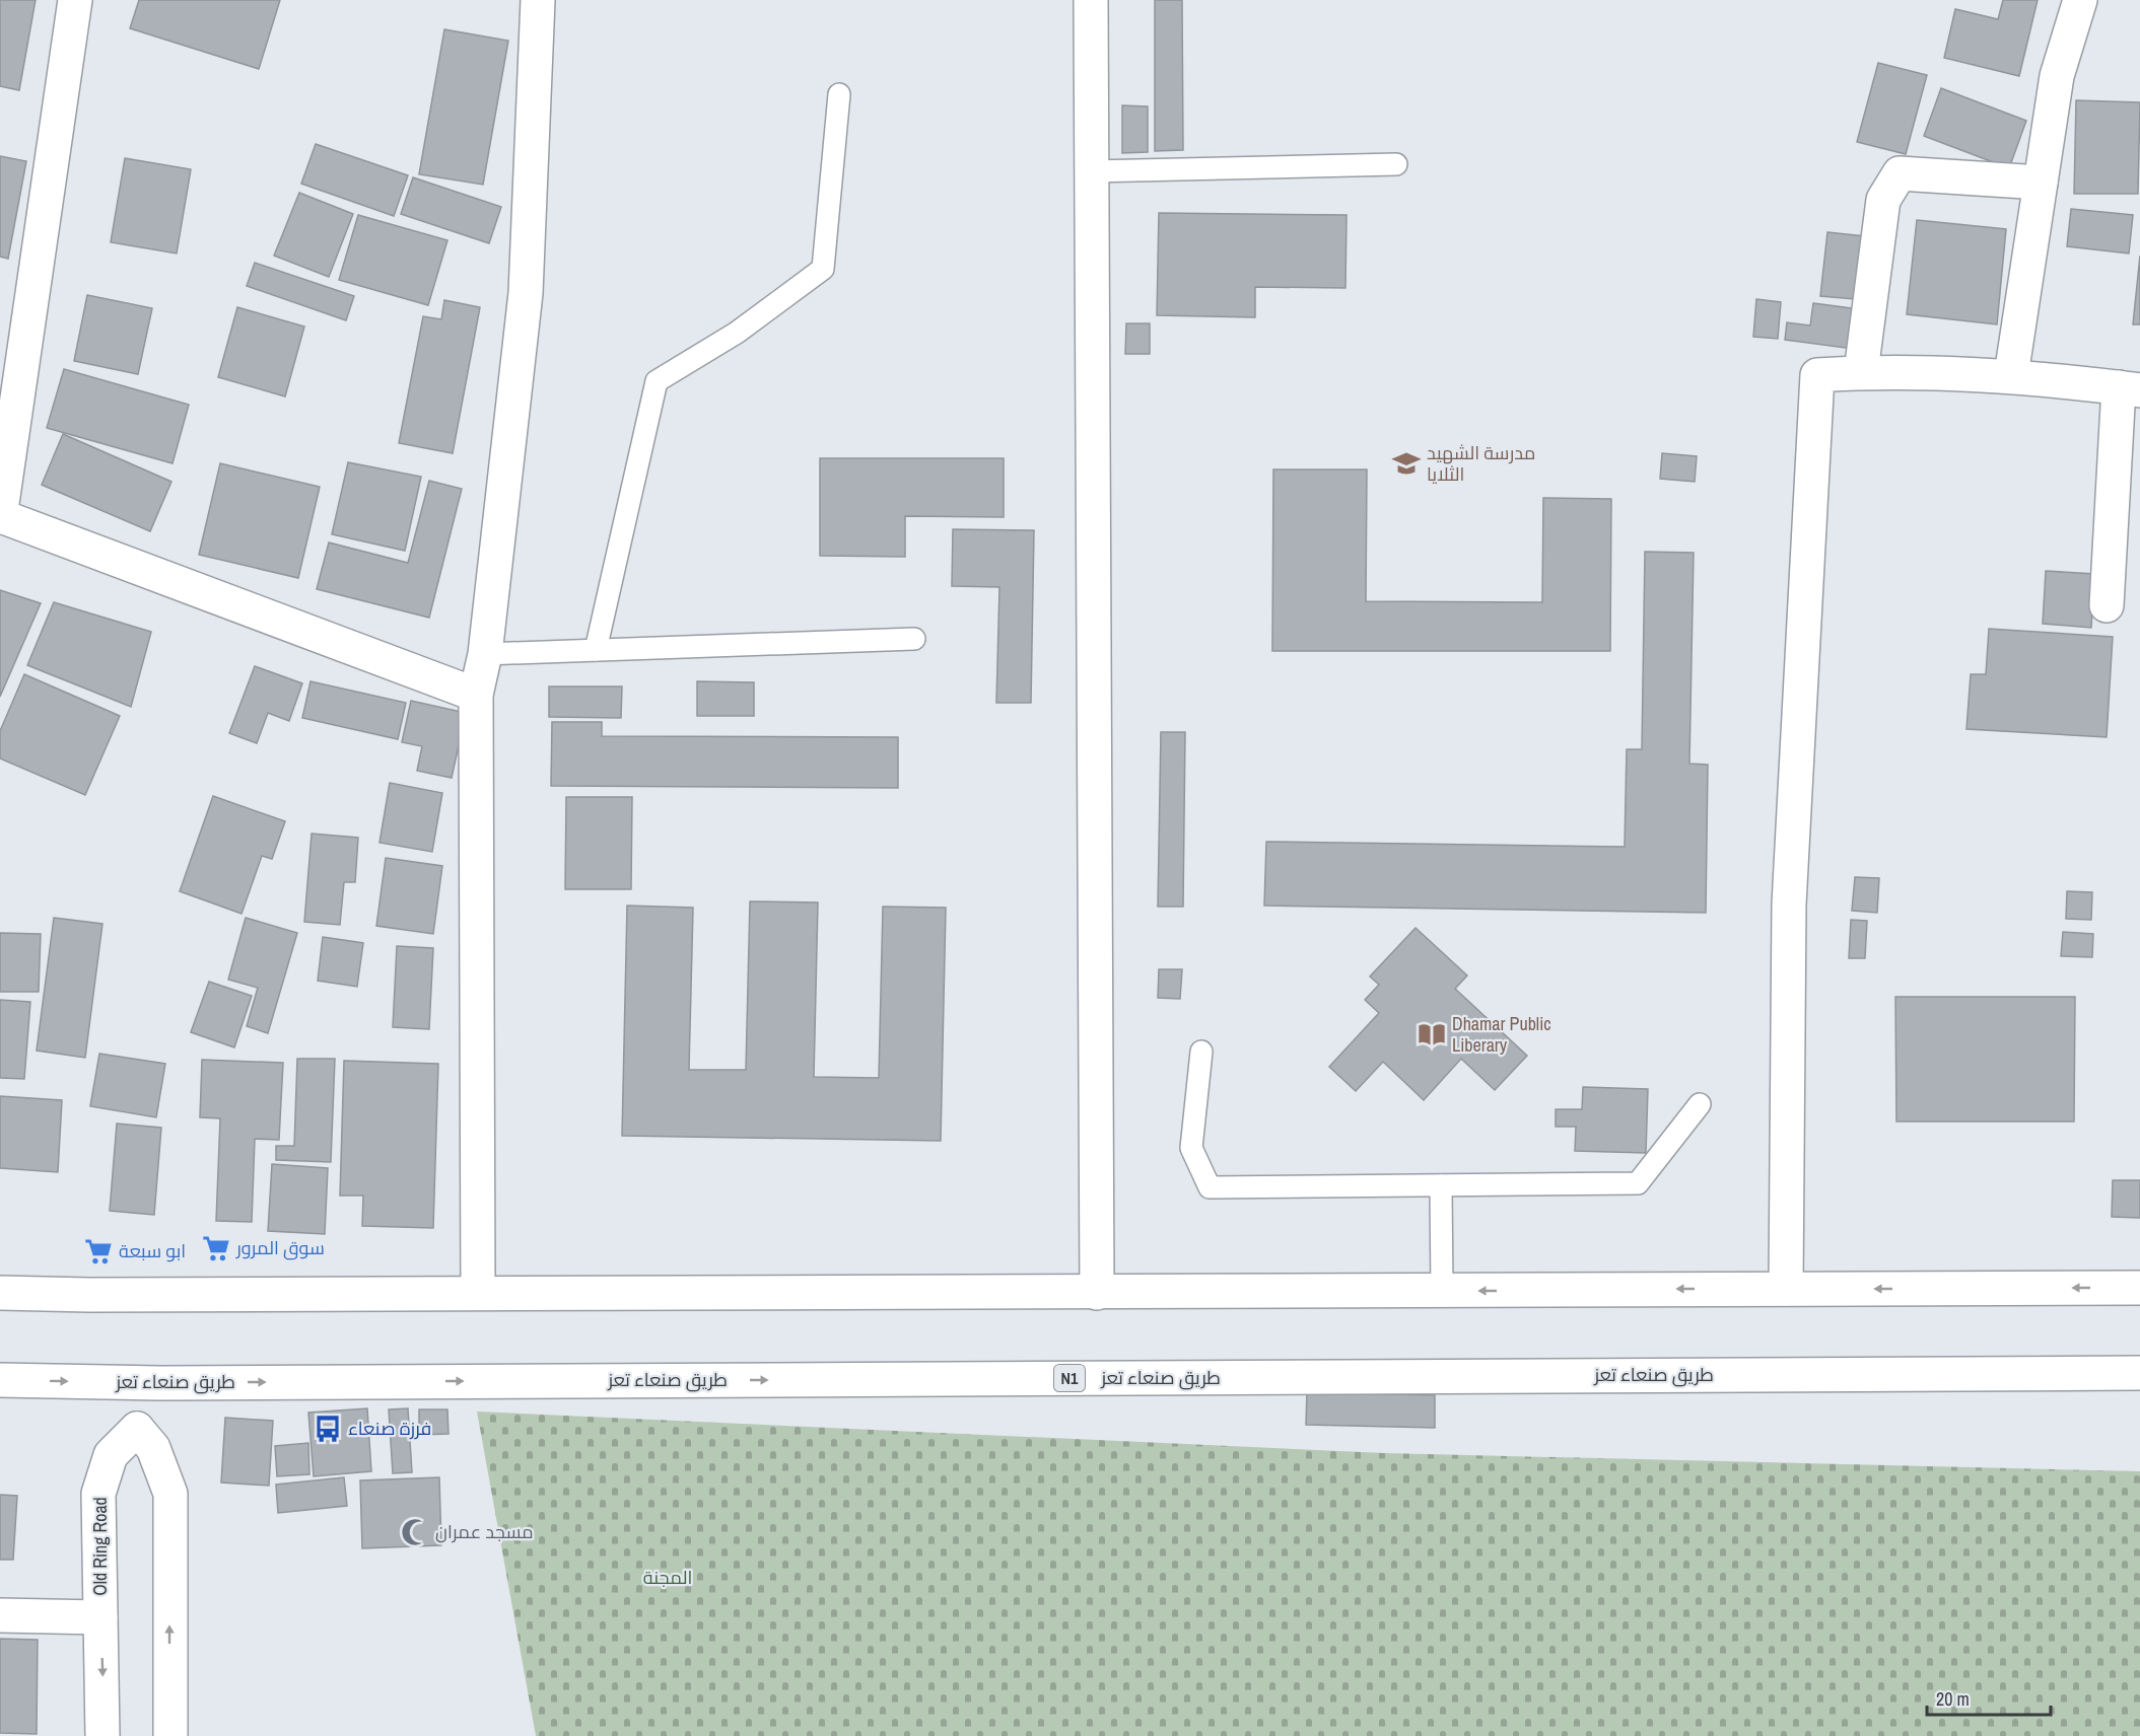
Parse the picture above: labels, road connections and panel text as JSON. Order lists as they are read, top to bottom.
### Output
{
  "streets": {
    "main road": ["طريق صنعاء تعز", "N1", "Old Ring Road"]
  },
  "parks": ["المجنة"],
  "places": {
    "school or university": ["مدرسة الشهيد الثلايا"],
    "library": ["Dhamar Public Liberary"],
    "supermarket": ["سوق المرور", "ابو سبعة"],
    "bus stop": ["فرزة صنعاء"],
    "mosque": ["مسجد عمران"]
  },
  "scale_bar": "20 m"
}
